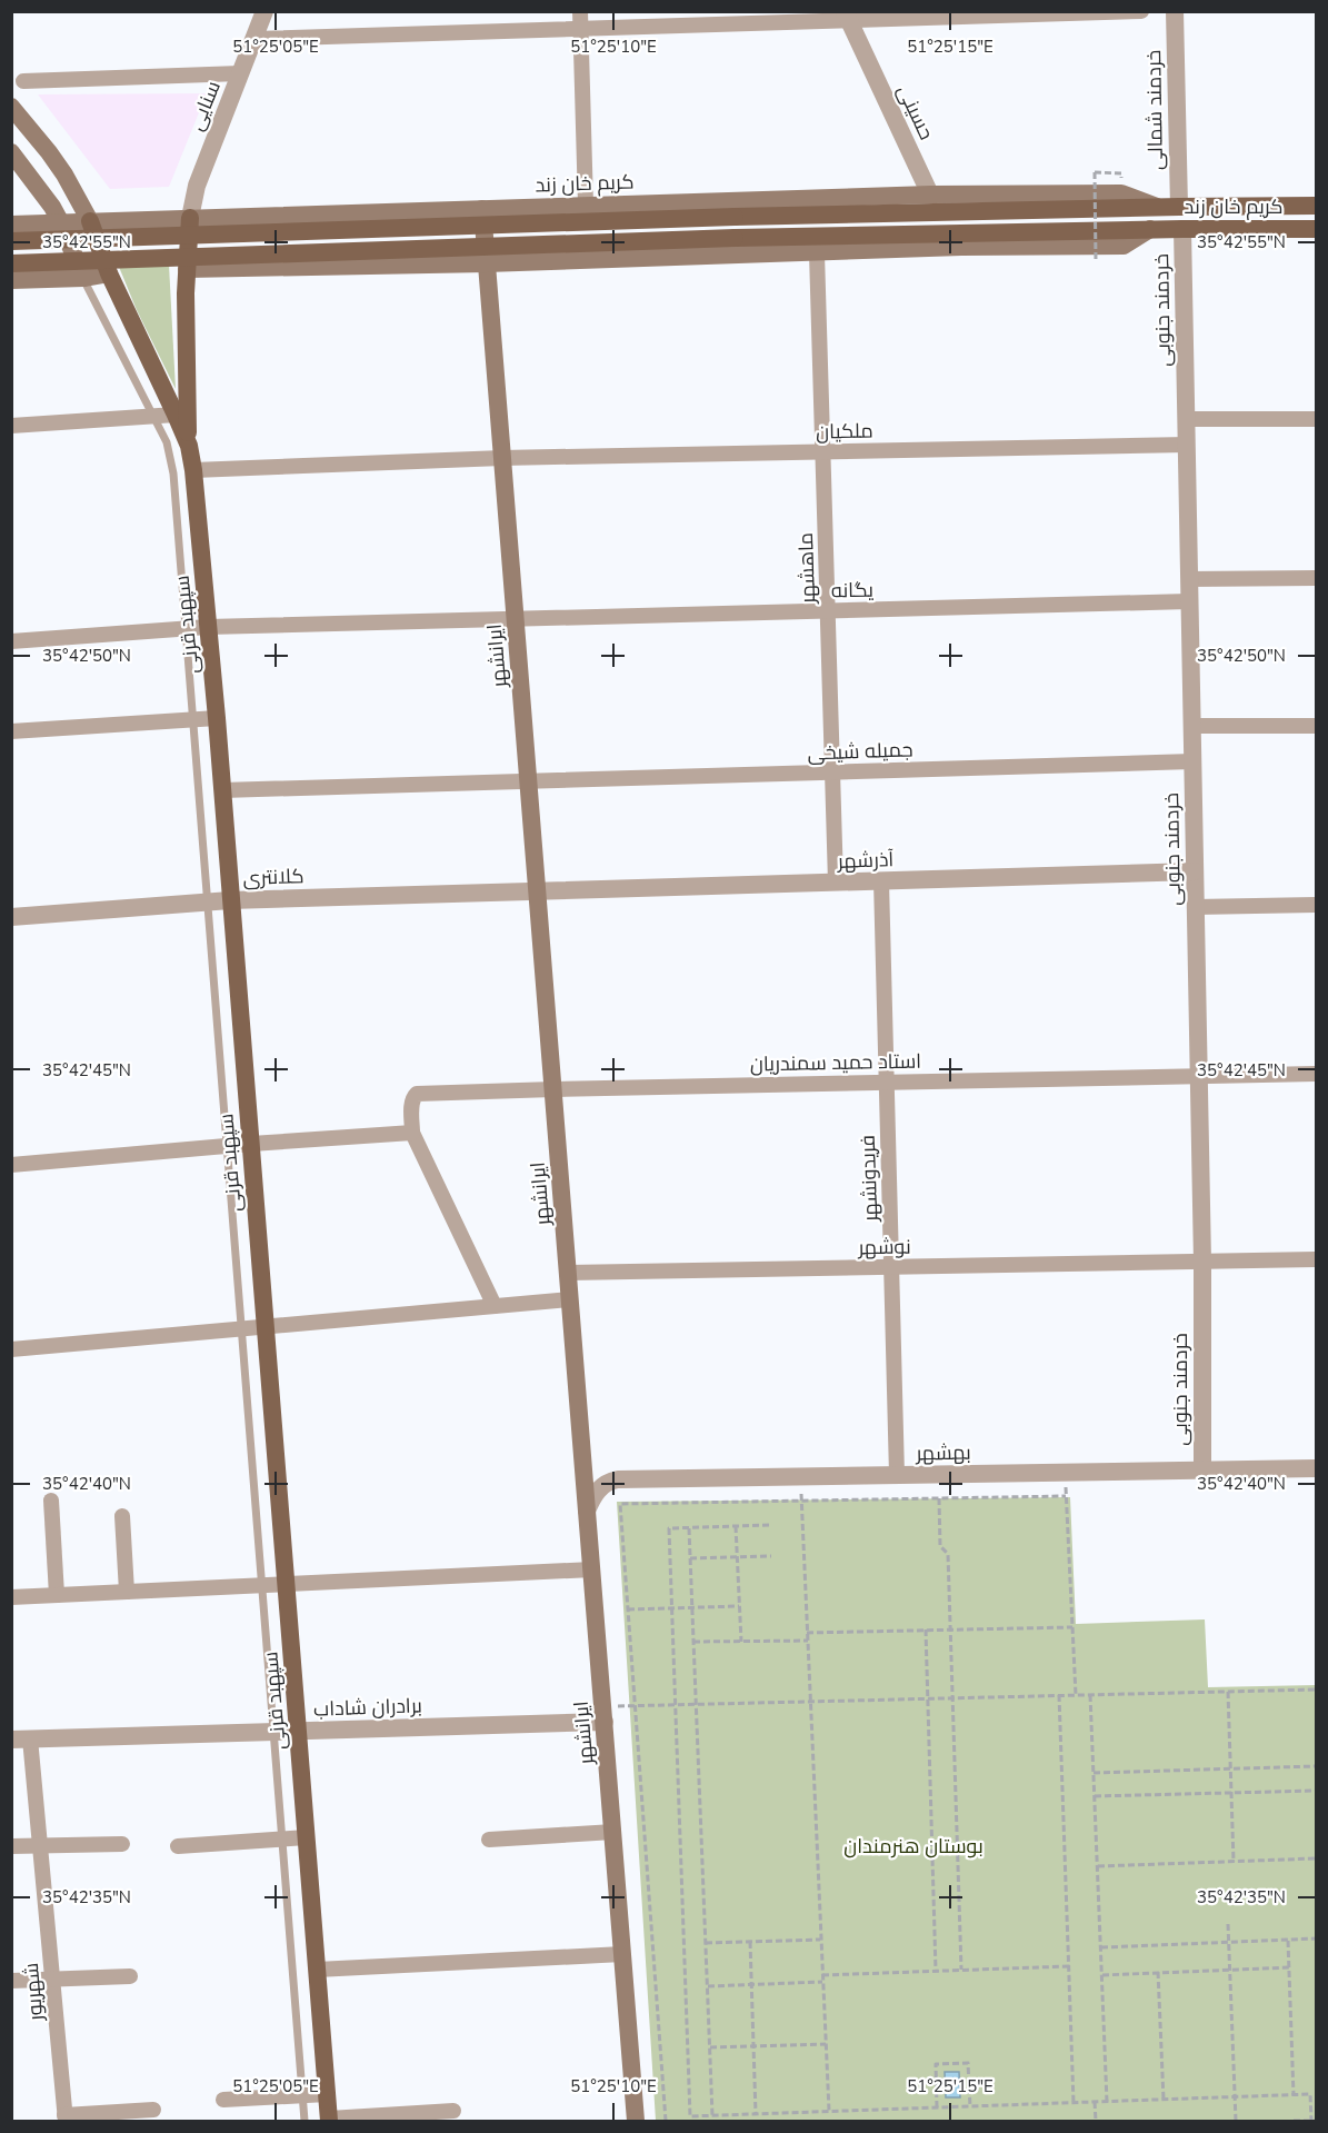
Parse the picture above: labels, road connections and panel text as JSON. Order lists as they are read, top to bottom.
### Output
{
  "streets": {
    "main road": ["کریم خان زند", "سپهبد قرنی", "ایرانشهر"],
    "street": [
      "سنایی",
      "خردمند شمالی",
      "حسینی",
      "خردمند جنوبی",
      "ملکیان",
      "ماهشهر",
      "یگانه",
      "جمیله شیخی",
      "آذرشهر",
      "کلانتری",
      "استاد حمید سمندریان",
      "فریدونشهر",
      "نوشهر",
      "بهشهر",
      "برادران شاداب",
      "شهریور"
    ]
  },
  "crossings": [
    ["سنایی", "کریم خان زند"],
    ["خردمند شمالی", "کریم خان زند"],
    ["حسینی", "کریم خان زند"],
    ["کریم خان زند", "خردمند جنوبی"],
    ["کریم خان زند", "ماهشهر"],
    ["کریم خان زند", "سپهبد قرنی"],
    ["کریم خان زند", "ایرانشهر"],
    ["خردمند جنوبی", "ملکیان"],
    ["خردمند جنوبی", "یگانه"],
    ["خردمند جنوبی", "جمیله شیخی"],
    ["خردمند جنوبی", "آذرشهر"],
    ["خردمند جنوبی", "استاد حمید سمندریان"],
    ["خردمند جنوبی", "نوشهر"],
    ["خردمند جنوبی", "بهشهر"],
    ["ملکیان", "ماهشهر"],
    ["ملکیان", "سپهبد قرنی"],
    ["ملکیان", "ایرانشهر"],
    ["ماهشهر", "یگانه"],
    ["ماهشهر", "جمیله شیخی"],
    ["ماهشهر", "آذرشهر"],
    ["یگانه", "سپهبد قرنی"],
    ["یگانه", "ایرانشهر"],
    ["سپهبد قرنی", "جمیله شیخی"],
    ["سپهبد قرنی", "کلانتری"],
    ["سپهبد قرنی", "برادران شاداب"],
    ["ایرانشهر", "جمیله شیخی"],
    ["ایرانشهر", "آذرشهر"],
    ["ایرانشهر", "کلانتری"],
    ["ایرانشهر", "استاد حمید سمندریان"],
    ["ایرانشهر", "نوشهر"],
    ["ایرانشهر", "بهشهر"],
    ["ایرانشهر", "برادران شاداب"],
    ["آذرشهر", "کلانتری"],
    ["آذرشهر", "فریدونشهر"],
    ["استاد حمید سمندریان", "فریدونشهر"],
    ["فریدونشهر", "نوشهر"],
    ["فریدونشهر", "بهشهر"],
    ["برادران شاداب", "شهریور"]
  ],
  "parks": ["بوستان هنرمندان"],
  "coordinates": [
    "51°25'05\"E",
    "51°25'10\"E",
    "51°25'15\"E",
    "35°42'55\"N",
    "35°42'50\"N",
    "35°42'45\"N",
    "35°42'40\"N",
    "35°42'35\"N"
  ]
}
